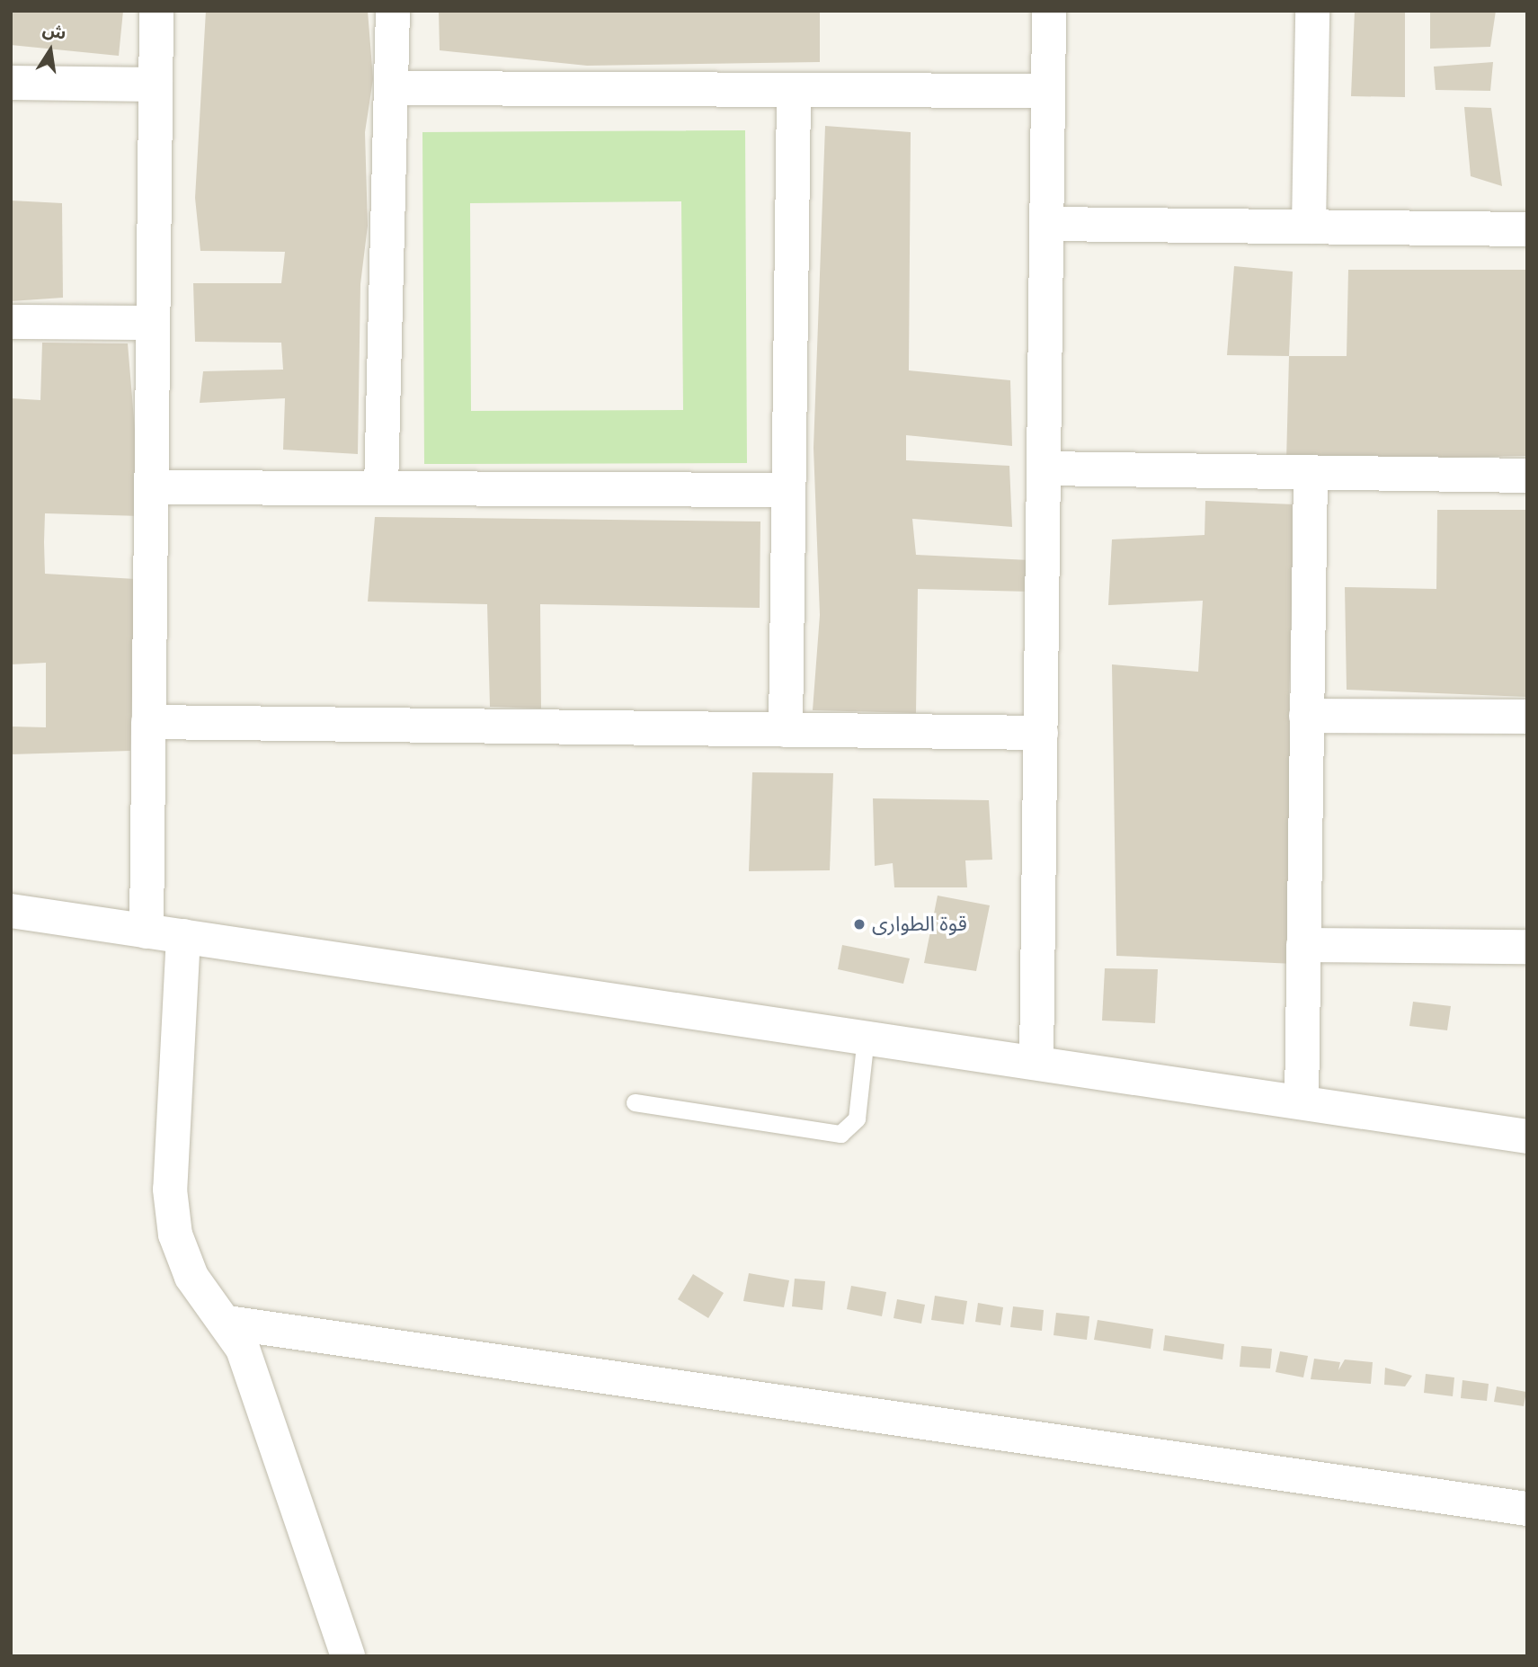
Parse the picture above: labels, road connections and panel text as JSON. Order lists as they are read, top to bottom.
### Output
{
  "places": ["قوة الطواری"],
  "north": "top"
}
